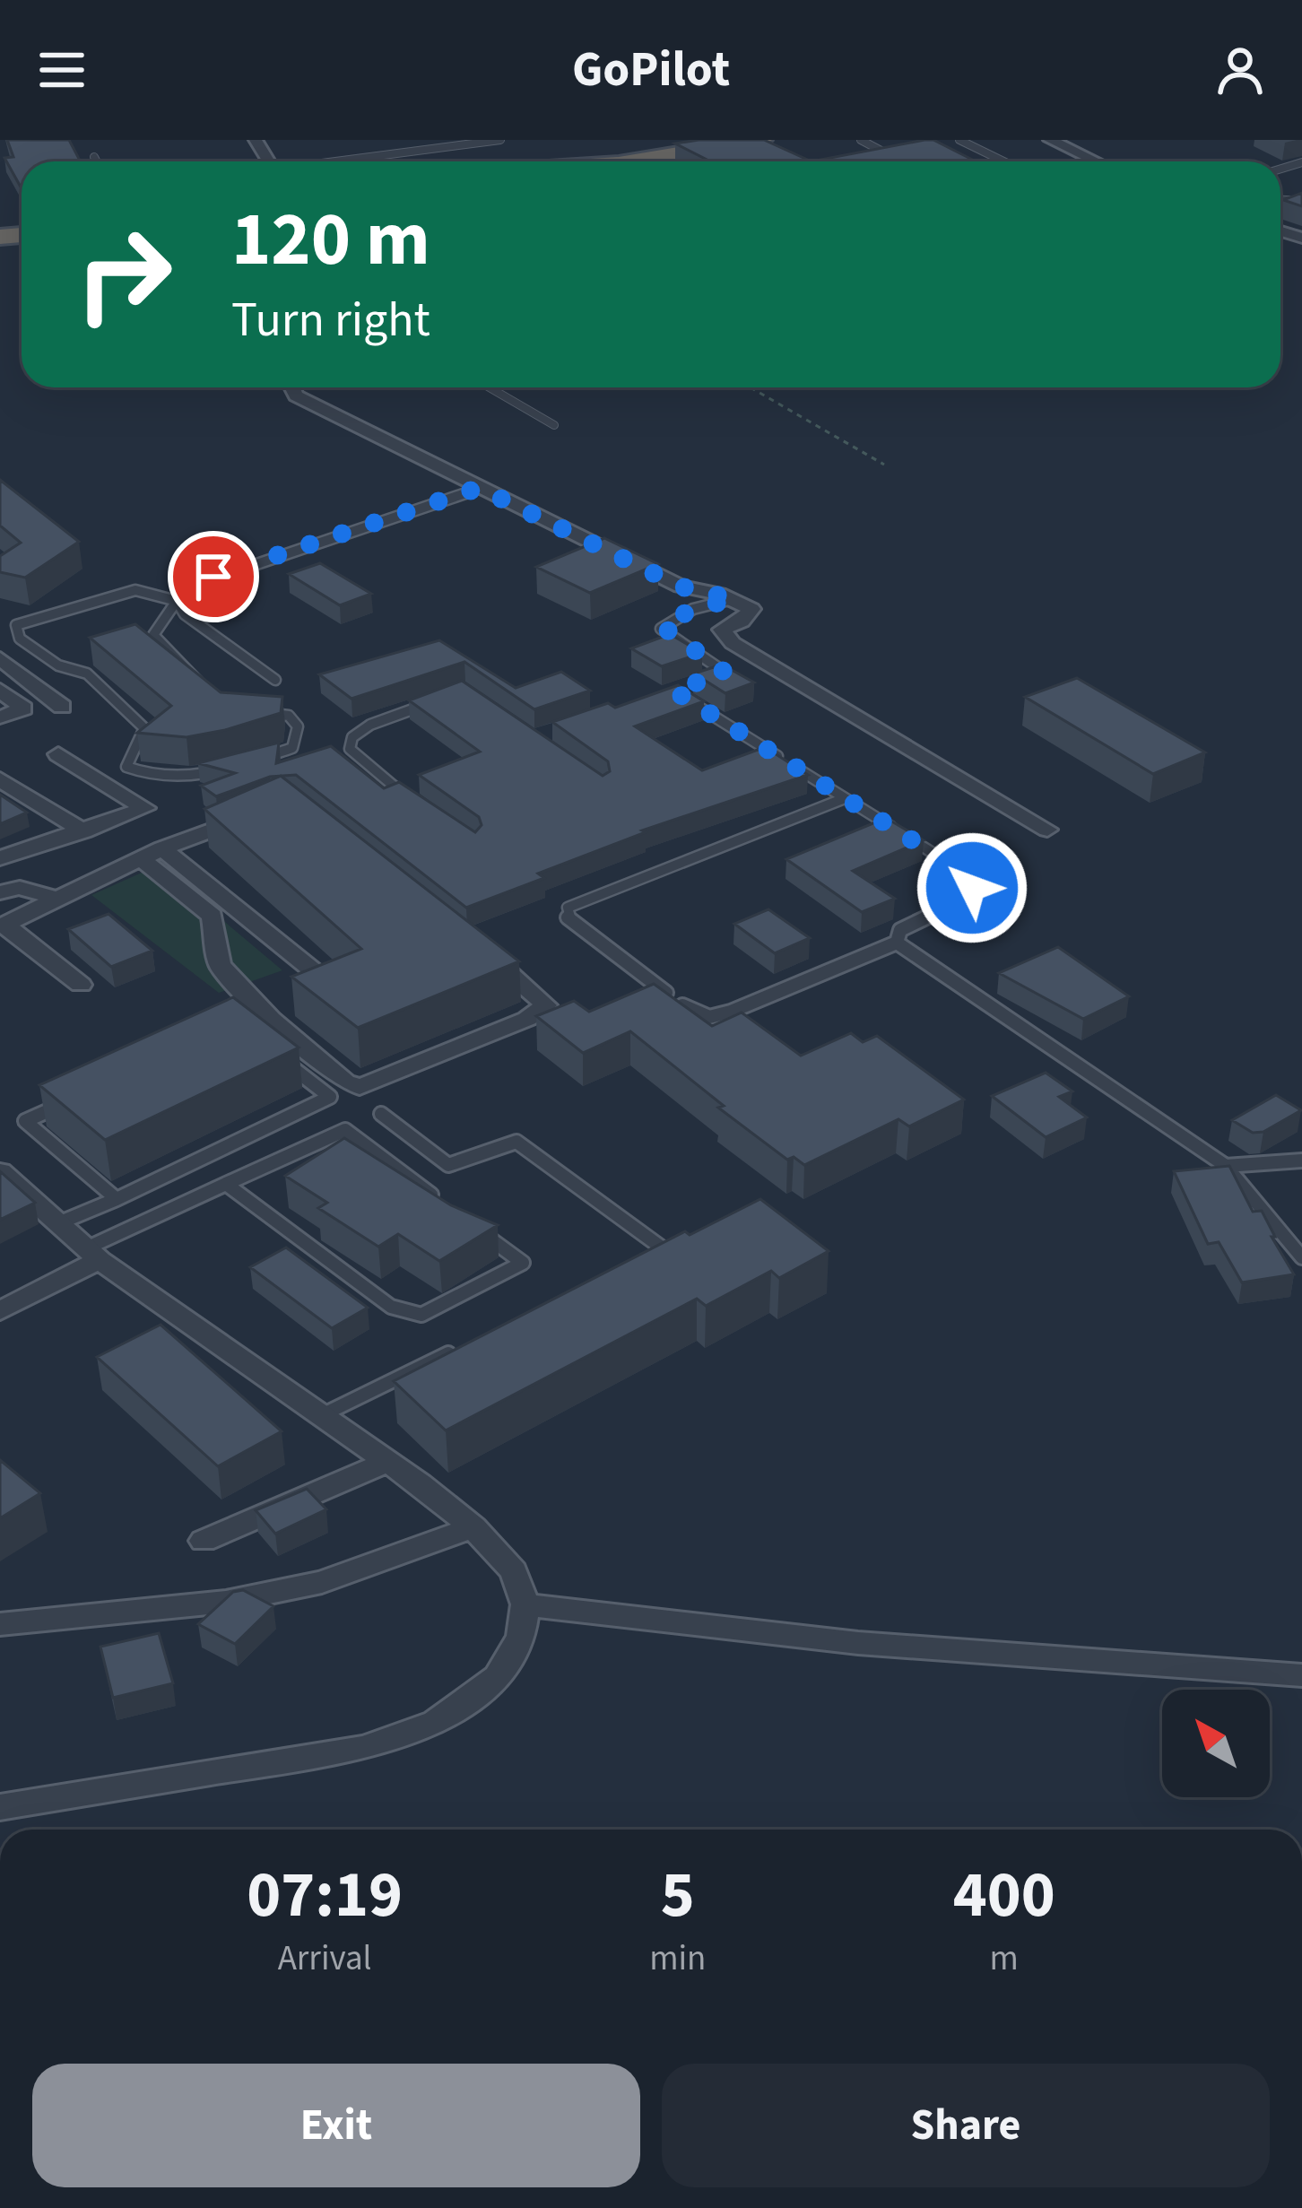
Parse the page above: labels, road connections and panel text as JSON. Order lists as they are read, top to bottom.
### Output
{
  "north": "top left",
  "page": {
    "header": "GoPilot",
    "turn": ["120 m", "Turn right"],
    "eta": [
      "07:19",
      "Arrival",
      "5",
      "min",
      "400",
      "m"
    ],
    "buttons": ["Exit", "Share"]
  }
}
